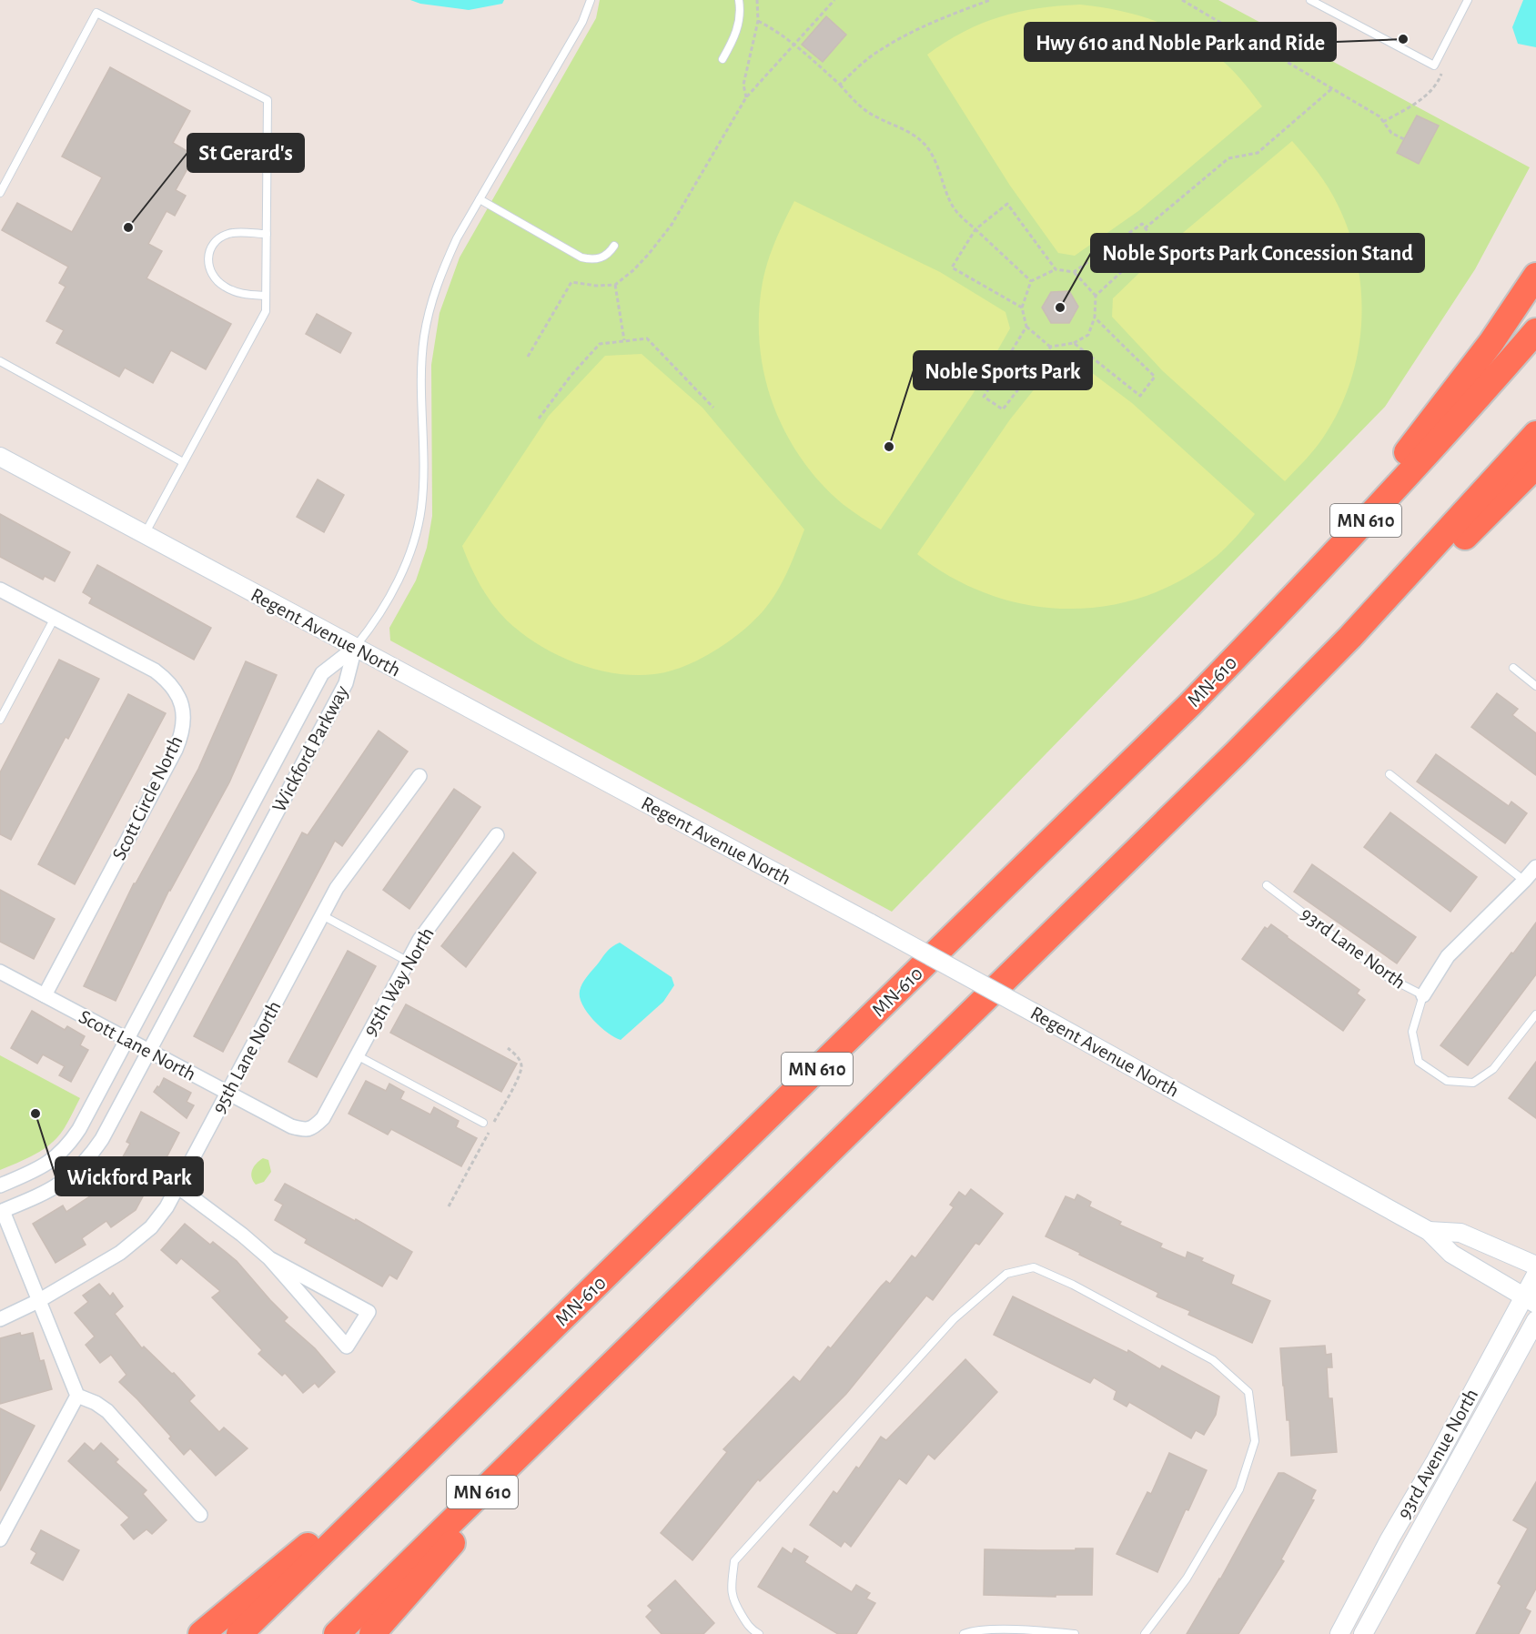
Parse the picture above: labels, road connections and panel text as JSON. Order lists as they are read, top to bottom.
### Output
{
  "streets": {
    "highway": ["MN 610", "MN-610"],
    "street": [
      "Regent Avenue North",
      "Wickford Parkway",
      "Scott Circle North",
      "93rd Lane North",
      "95th Way North",
      "Scott Lane North",
      "95th Lane North",
      "93rd Avenue North"
    ]
  },
  "crossings": [
    ["Regent Avenue North", "Wickford Parkway"],
    ["Regent Avenue North", "93rd Avenue North"],
    ["Wickford Parkway", "Scott Lane North"],
    ["Scott Circle North", "Scott Lane North"],
    ["95th Way North", "Scott Lane North"],
    ["Scott Lane North", "95th Lane North"]
  ],
  "places": [
    "Hwy 610 and Noble Park and Ride",
    "St Gerard's",
    "Noble Sports Park Concession Stand",
    "Noble Sports Park",
    "Wickford Park"
  ]
}
